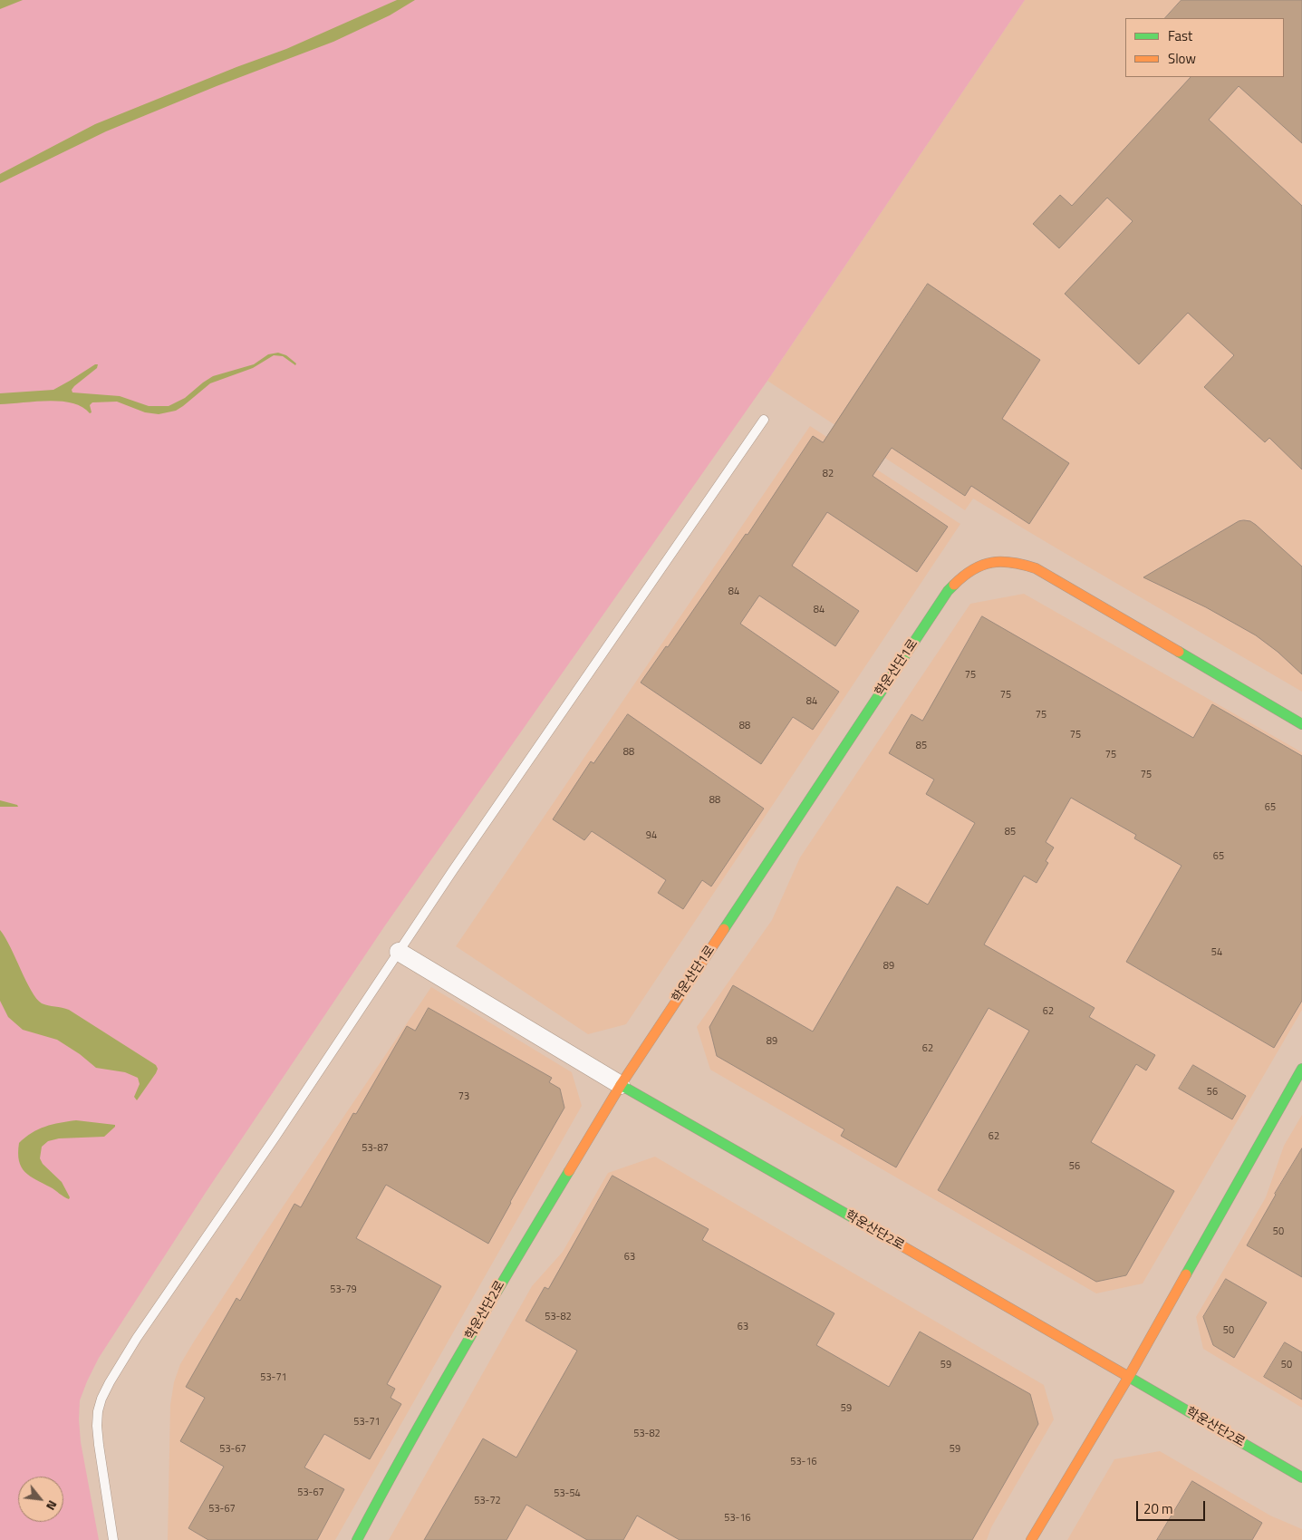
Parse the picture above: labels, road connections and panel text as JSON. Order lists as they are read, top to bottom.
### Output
{
  "streets": {
    "street": ["학운산단1로", "학운산단2로"]
  },
  "crossings": [
    ["학운산단1로", "학운산단2로"]
  ],
  "house_numbers": [
    "82",
    "84",
    "84",
    "75",
    "75",
    "84",
    "75",
    "88",
    "75",
    "85",
    "88",
    "75",
    "75",
    "88",
    "65",
    "85",
    "94",
    "65",
    "54",
    "89",
    "62",
    "89",
    "62",
    "56",
    "73",
    "62",
    "53-87",
    "56",
    "50",
    "63",
    "53-79",
    "53-82",
    "63",
    "50",
    "59",
    "50",
    "53-71",
    "59",
    "53-71",
    "53-82",
    "53-67",
    "59",
    "53-16",
    "53-67",
    "53-54",
    "53-72",
    "53-67",
    "53-16"
  ],
  "legend": ["Fast", "Slow"],
  "scale_bar": "20 m",
  "north": "bottom right"
}
